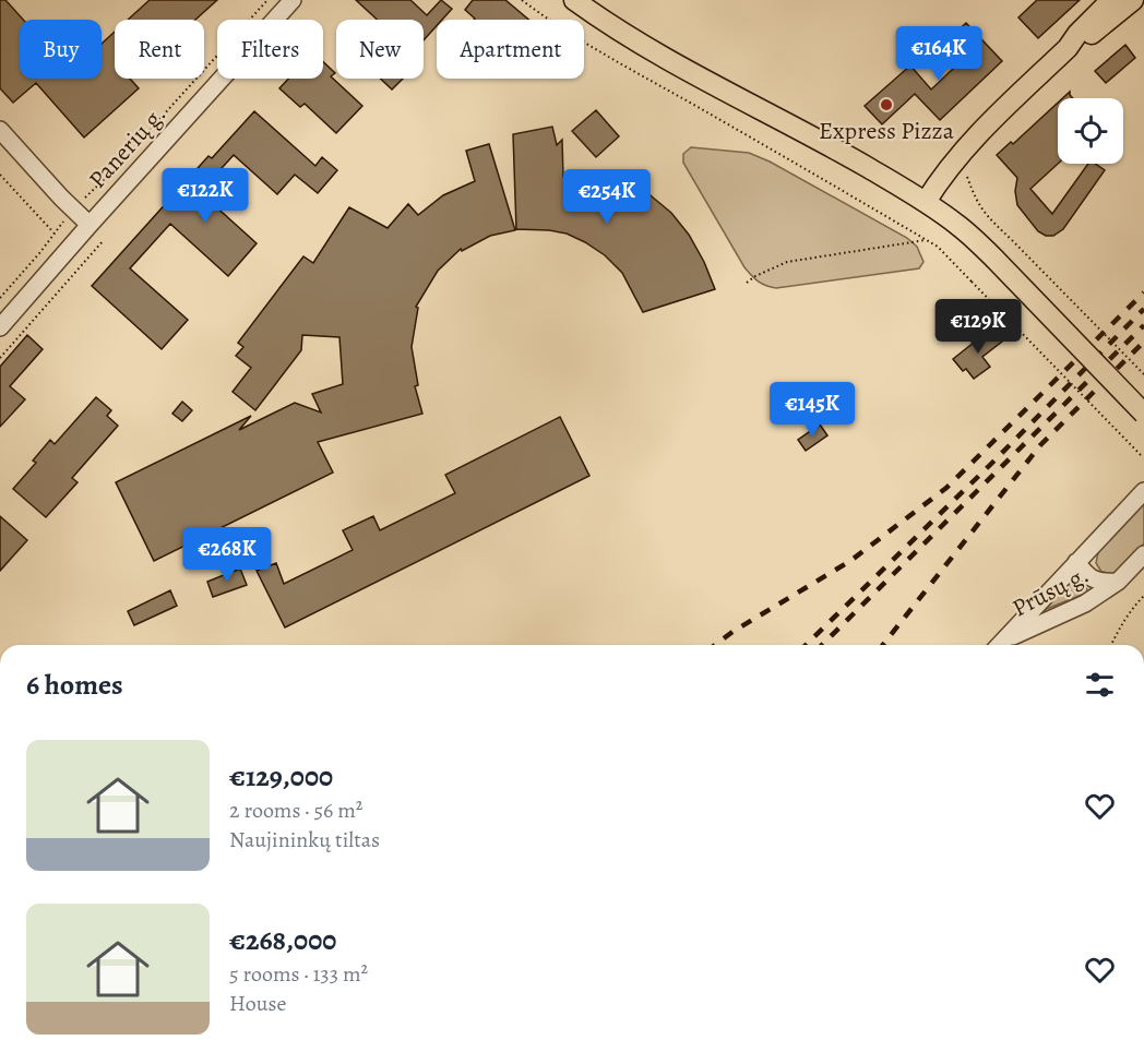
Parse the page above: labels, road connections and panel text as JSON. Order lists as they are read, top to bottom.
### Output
{
  "streets": {
    "street": ["Panerių g.", "Prūsų g."]
  },
  "places": ["Express Pizza"],
  "page": {
    "chip": [
      "Buy",
      "Rent",
      "Filters",
      "New",
      "Apartment"
    ],
    "price": [
      "€164K",
      "€122K",
      "€254K",
      "€129K",
      "€145K",
      "€268K"
    ],
    "heading": "6 homes",
    "list": [
      {
        "name": "€129,000",
        "note": "2 rooms · 56 m² · Naujininkų tiltas"
      },
      {
        "name": "€268,000",
        "note": "5 rooms · 133 m² · House"
      }
    ]
  }
}
